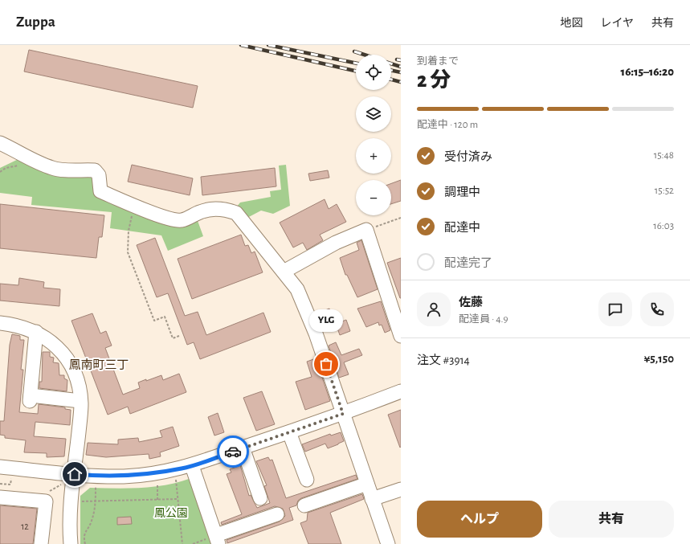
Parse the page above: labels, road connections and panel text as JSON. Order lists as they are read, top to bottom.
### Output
{
  "districts": ["鳳南町三丁"],
  "parks": ["鳳公園"],
  "places": ["YLG"],
  "house_numbers": ["12"],
  "page": {
    "header": "Zuppa",
    "nav": ["地図", "レイヤ", "共有"],
    "heading": ["2 分", "到着まで", "16:15–16:20"],
    "panel": [
      "佐藤",
      "配達員 · 4.9",
      "注文 #3914",
      "¥5,150"
    ],
    "map_buttons": ["+", "−"],
    "bar": "配達中 · 120 m",
    "list": [
      ["受付済み", "15:48"],
      ["調理中", "15:52"],
      ["配達中", "16:03"],
      "配達完了"
    ],
    "bubble": "YLG",
    "buttons": ["ヘルプ", "共有"]
  }
}
